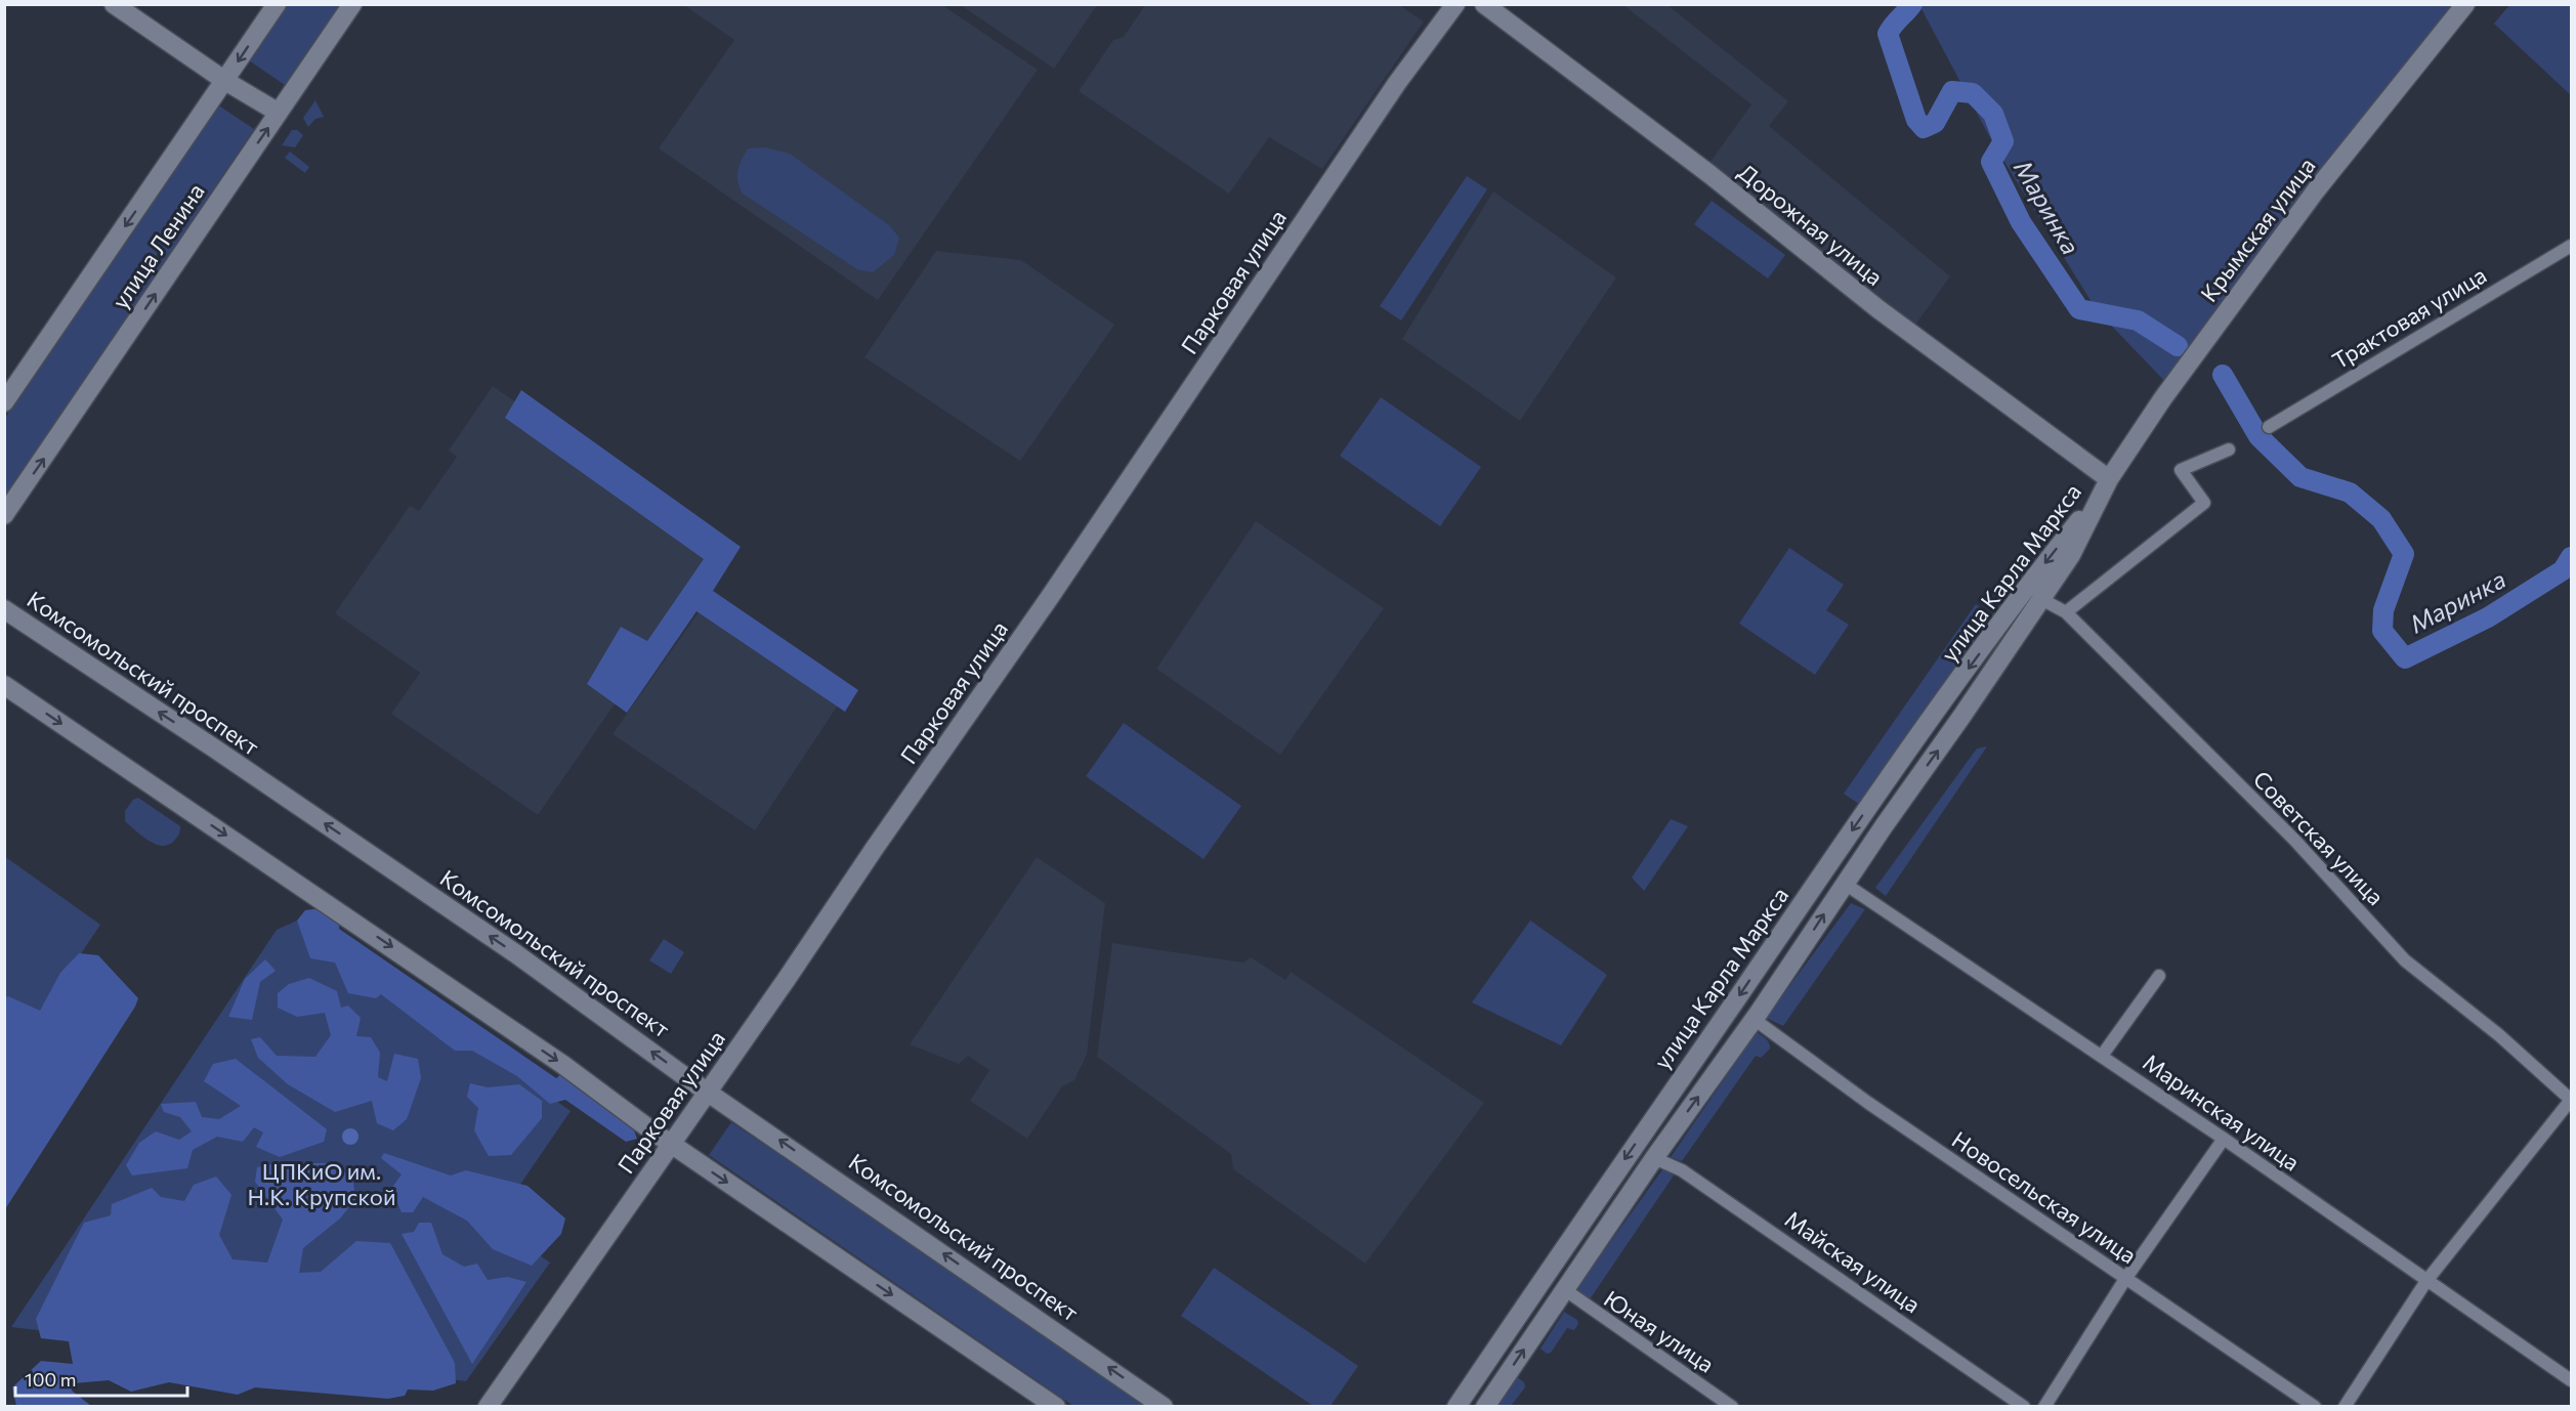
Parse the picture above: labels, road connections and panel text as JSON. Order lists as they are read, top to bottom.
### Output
{
  "streets": {
    "main road": [
      "Дорожная улица",
      "Крымская улица",
      "улица Ленина",
      "Парковая улица",
      "улица Карла Маркса",
      "Комсомольский проспект"
    ],
    "street": [
      "Трактовая улица",
      "Советская улица",
      "Маринская улица",
      "Новосельская улица",
      "Майская улица",
      "Юная улица"
    ]
  },
  "crossings": [
    ["Дорожная улица", "Крымская улица"],
    ["Дорожная улица", "улица Карла Маркса"],
    ["Крымская улица", "улица Карла Маркса"],
    ["Парковая улица", "Комсомольский проспект"],
    ["улица Карла Маркса", "Советская улица"],
    ["улица Карла Маркса", "Маринская улица"],
    ["улица Карла Маркса", "Новосельская улица"],
    ["улица Карла Маркса", "Майская улица"],
    ["улица Карла Маркса", "Юная улица"]
  ],
  "water": ["Маринка"],
  "parks": ["ЦПКиО им. Н.К. Крупской"],
  "scale_bar": "100 m"
}
